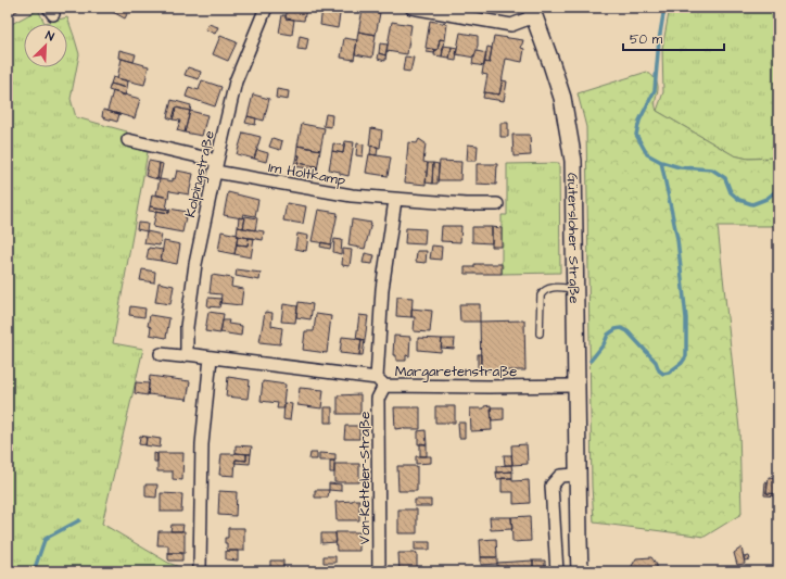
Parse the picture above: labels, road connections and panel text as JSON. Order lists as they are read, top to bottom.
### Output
{
  "streets": {
    "main road": ["Gütersloher Straße"],
    "street": [
      "Im Holtkamp",
      "Kolpingstraße",
      "Margaretenstraße",
      "Von-Ketteler-Straße"
    ]
  },
  "crossings": [
    ["Im Holtkamp", "Kolpingstraße"],
    ["Gütersloher Straße", "Margaretenstraße"],
    ["Margaretenstraße", "Von-Ketteler-Straße"]
  ],
  "scale_bar": "50 m",
  "north": "top right"
}
